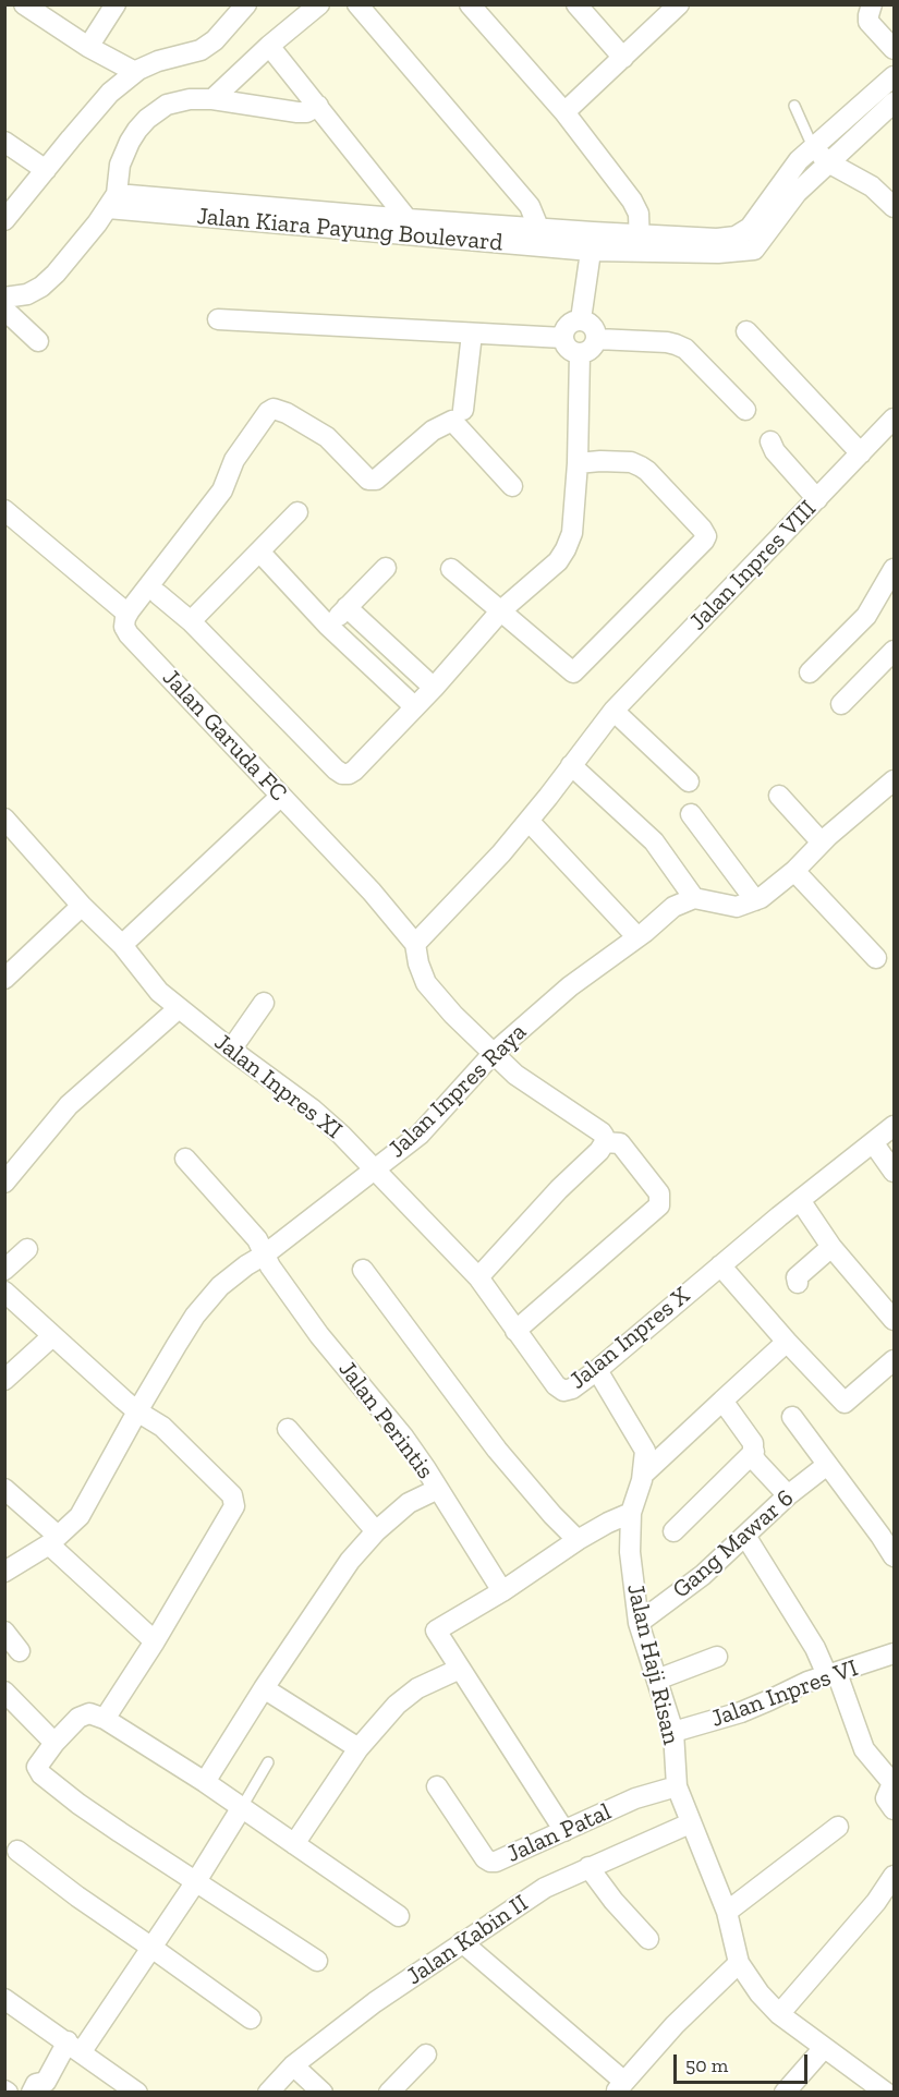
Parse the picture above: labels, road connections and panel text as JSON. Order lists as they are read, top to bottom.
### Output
{
  "streets": {
    "street": [
      "Jalan Kiara Payung Boulevard",
      "Jalan Inpres VIII",
      "Jalan Garuda FC",
      "Jalan Inpres XI",
      "Jalan Inpres Raya",
      "Jalan Inpres X",
      "Jalan Perintis",
      "Gang Mawar 6",
      "Jalan Haji Risan",
      "Jalan Inpres VI",
      "Jalan Patal",
      "Jalan Kabin II"
    ]
  },
  "crossings": [
    ["Jalan Inpres VIII", "Jalan Garuda FC"],
    ["Jalan Garuda FC", "Jalan Inpres Raya"],
    ["Jalan Garuda FC", "Jalan Inpres X"],
    ["Jalan Inpres XI", "Jalan Inpres Raya"],
    ["Jalan Inpres XI", "Jalan Inpres X"],
    ["Jalan Inpres Raya", "Jalan Inpres X"],
    ["Jalan Inpres Raya", "Jalan Perintis"],
    ["Jalan Inpres X", "Jalan Haji Risan"],
    ["Gang Mawar 6", "Jalan Haji Risan"],
    ["Jalan Haji Risan", "Jalan Inpres VI"],
    ["Jalan Haji Risan", "Jalan Patal"],
    ["Jalan Haji Risan", "Jalan Kabin II"]
  ],
  "scale_bar": "50 m"
}
